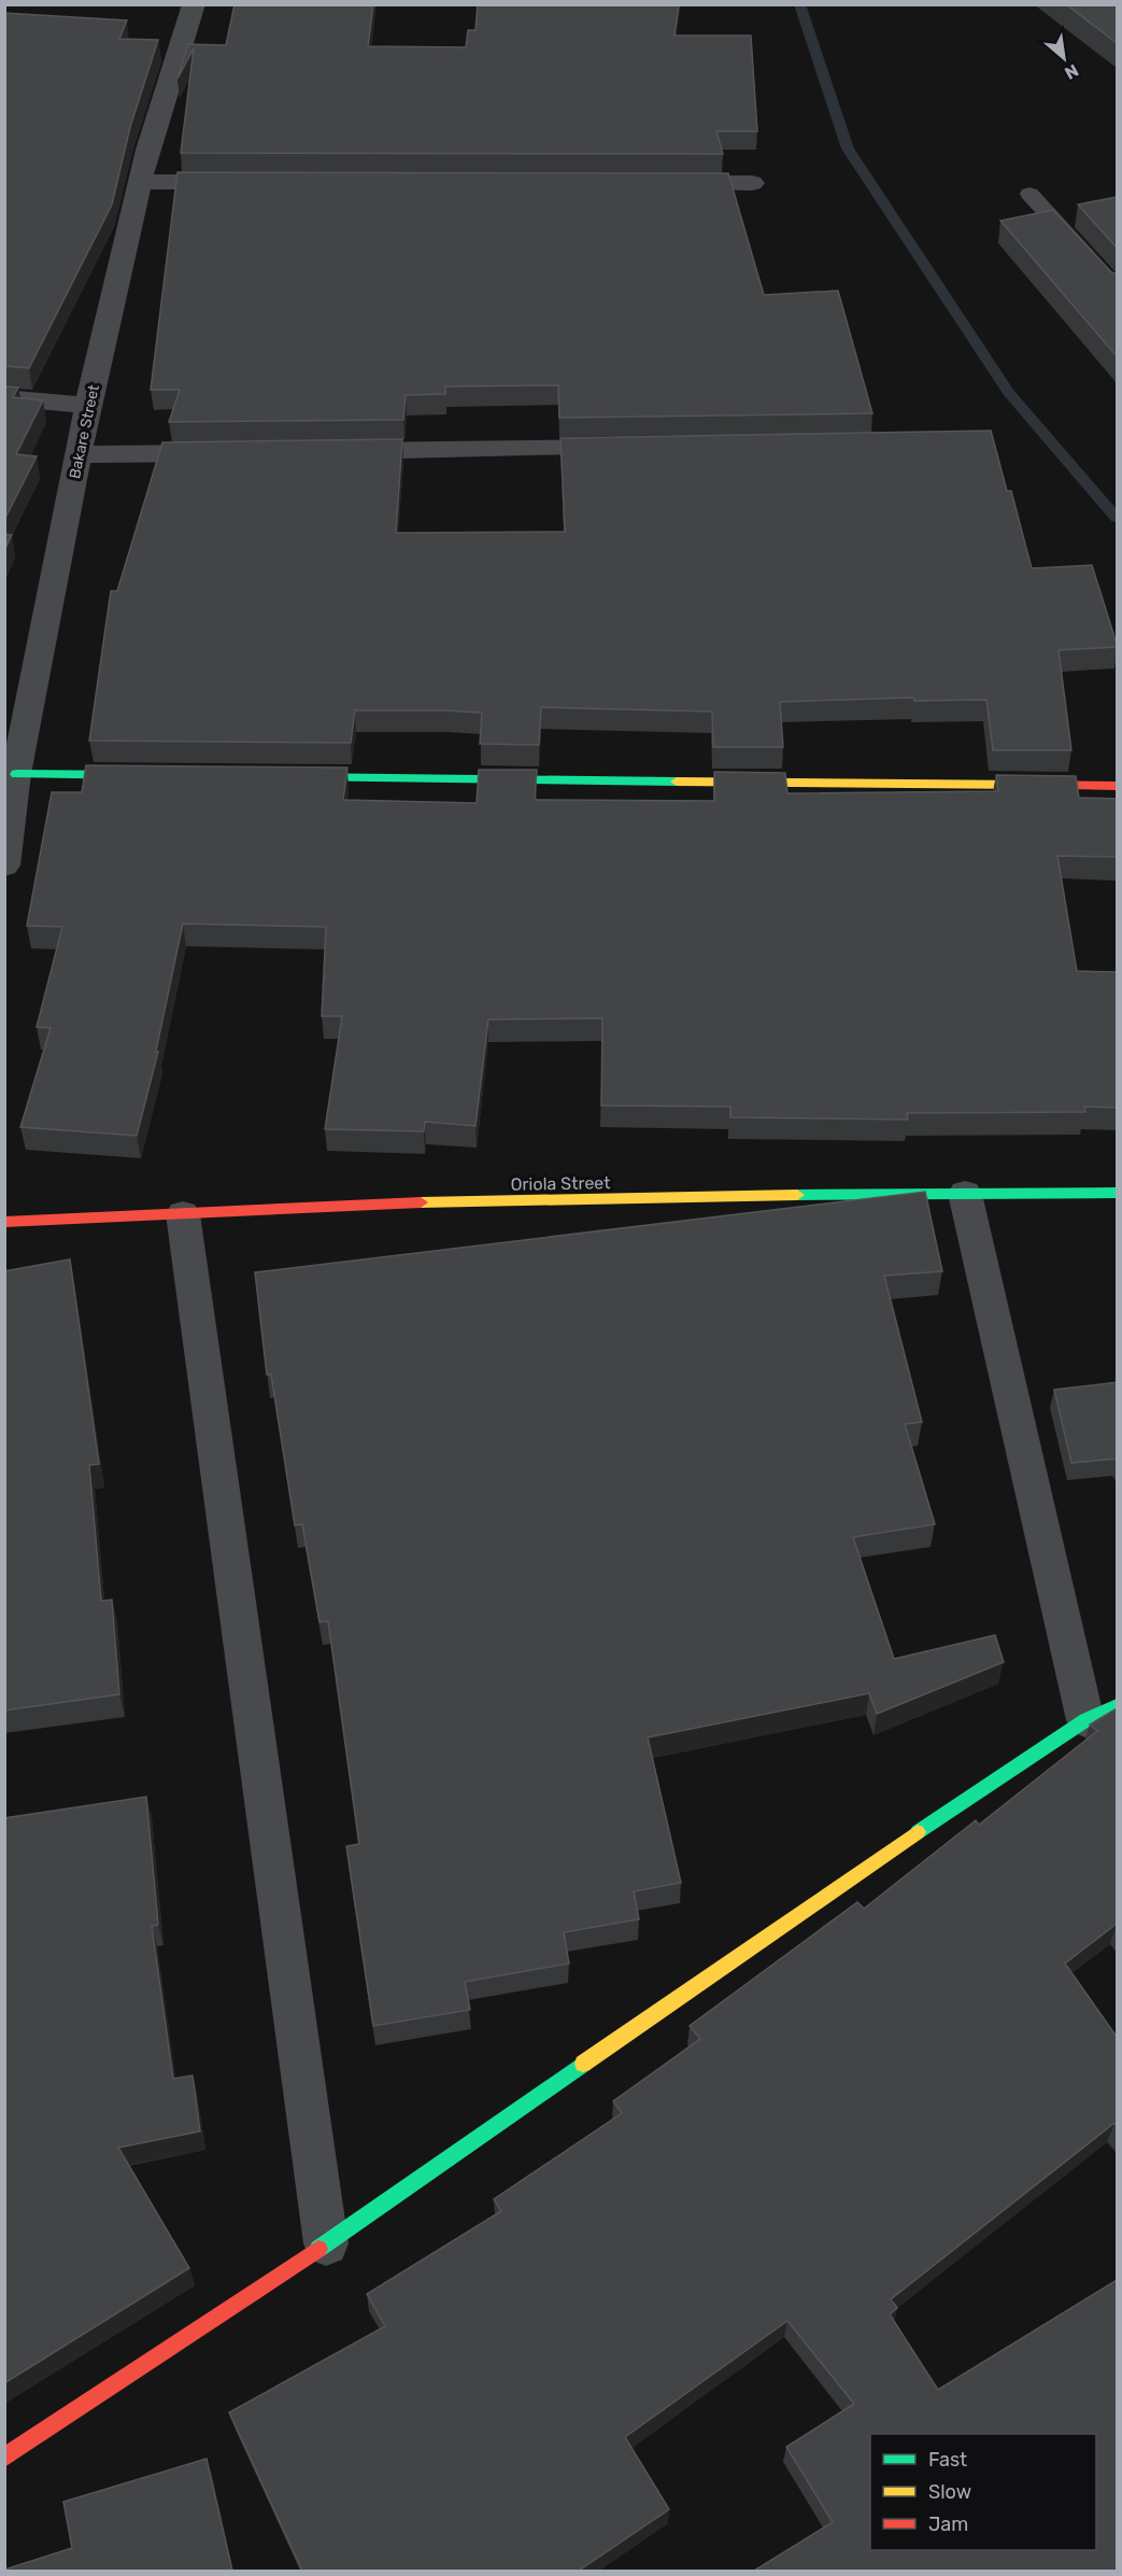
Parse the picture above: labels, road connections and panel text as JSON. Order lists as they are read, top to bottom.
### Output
{
  "streets": {
    "street": ["Bakare Street", "Oriola Street"]
  },
  "legend": ["Fast", "Slow", "Jam"],
  "north": "bottom right"
}
